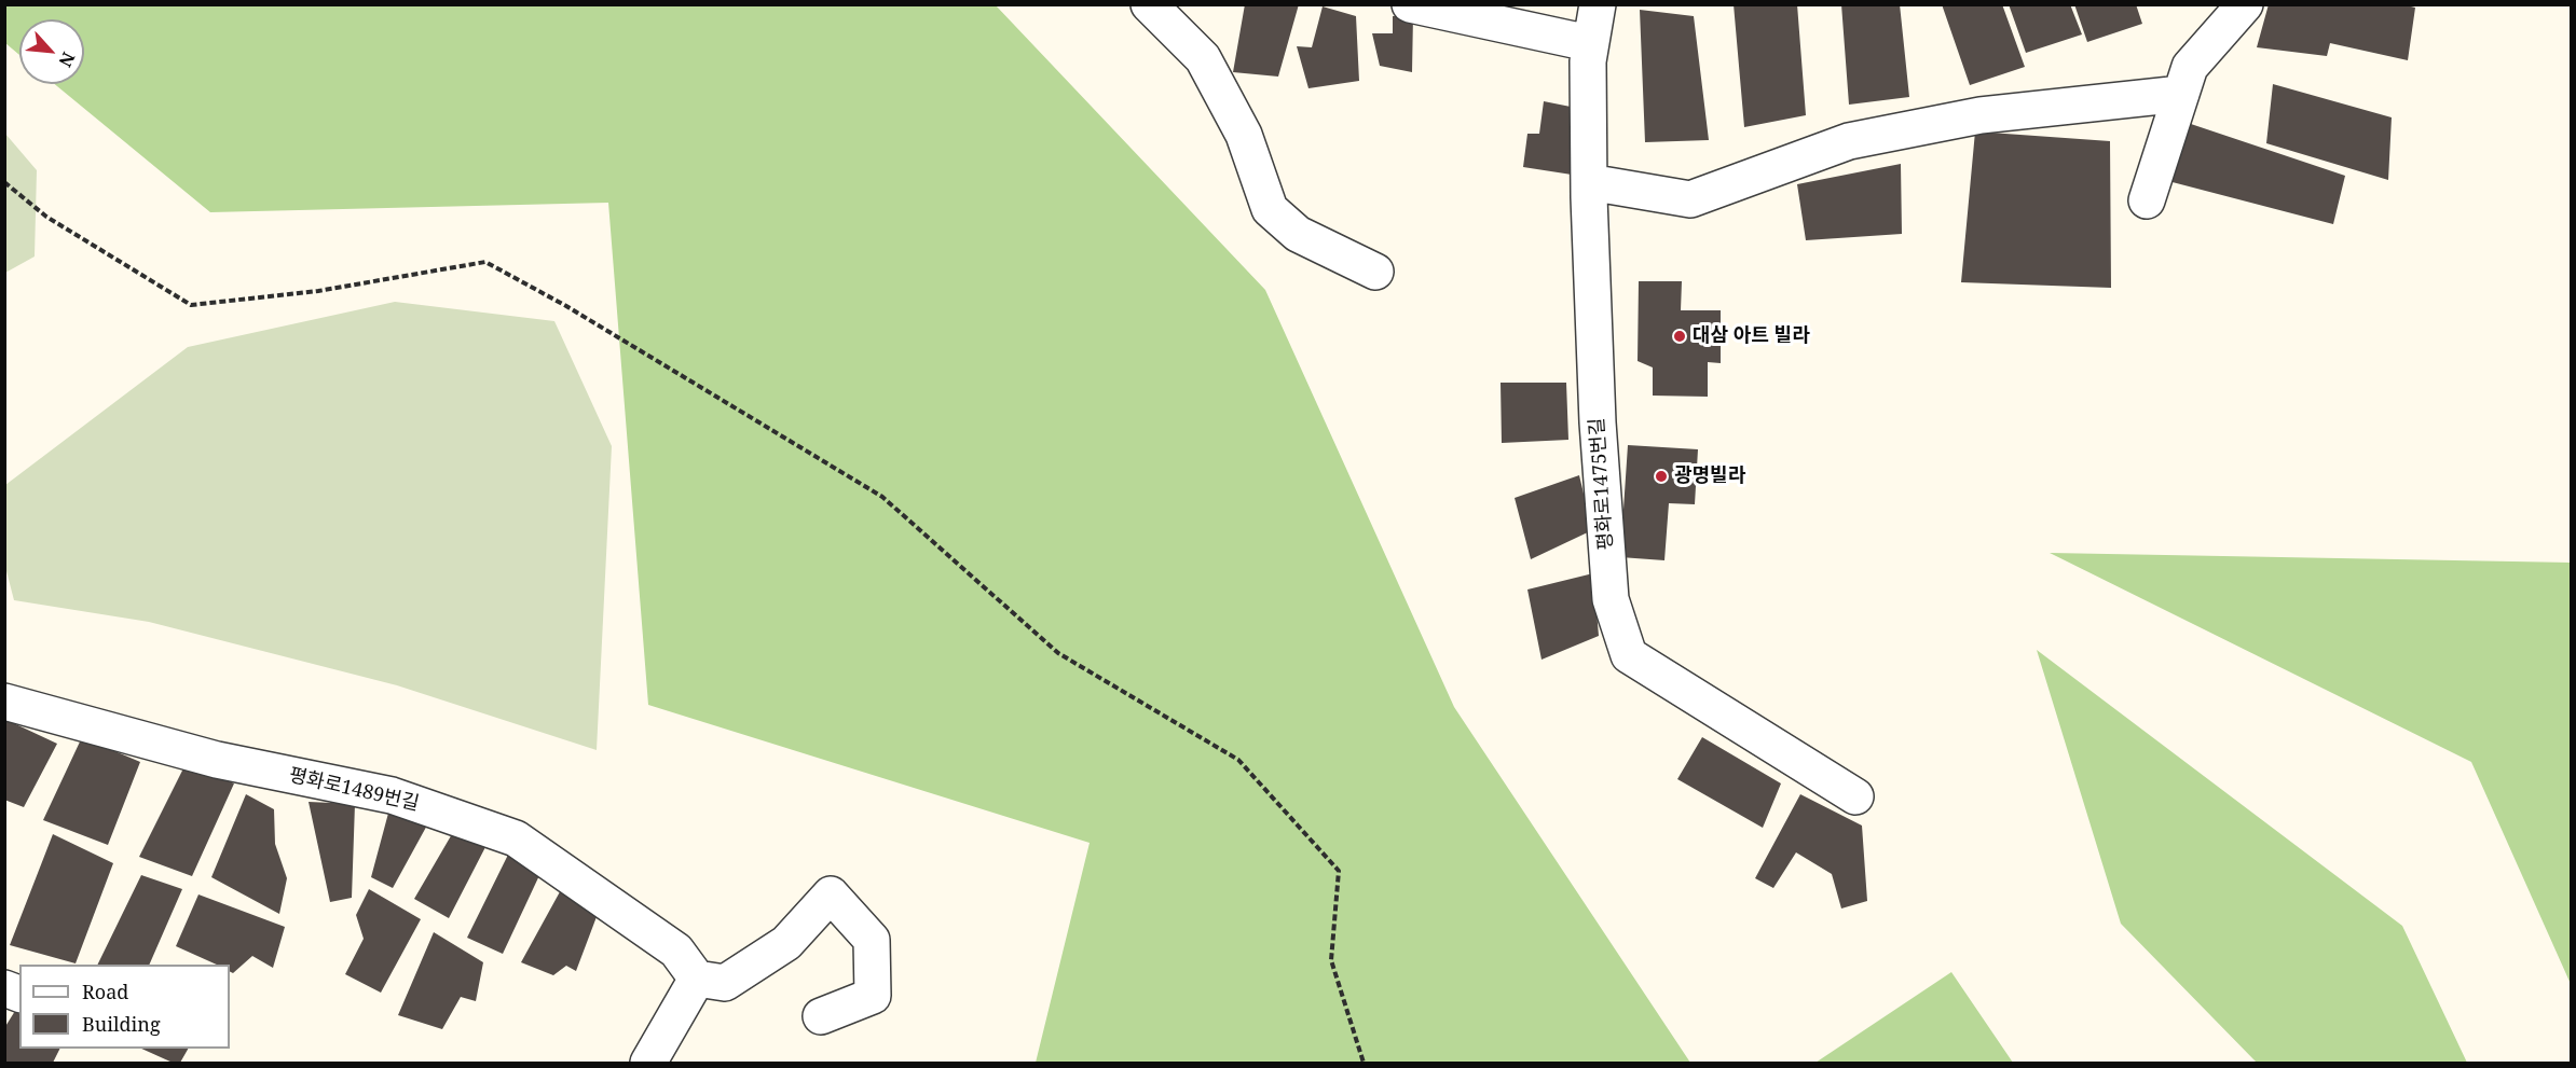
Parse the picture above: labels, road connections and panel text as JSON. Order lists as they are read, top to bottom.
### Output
{
  "streets": {
    "street": ["평화로1475번길", "평화로1489번길"]
  },
  "places": ["대삼 아트 빌라", "광명빌라"],
  "legend": ["Road", "Building"],
  "north": "bottom right"
}
